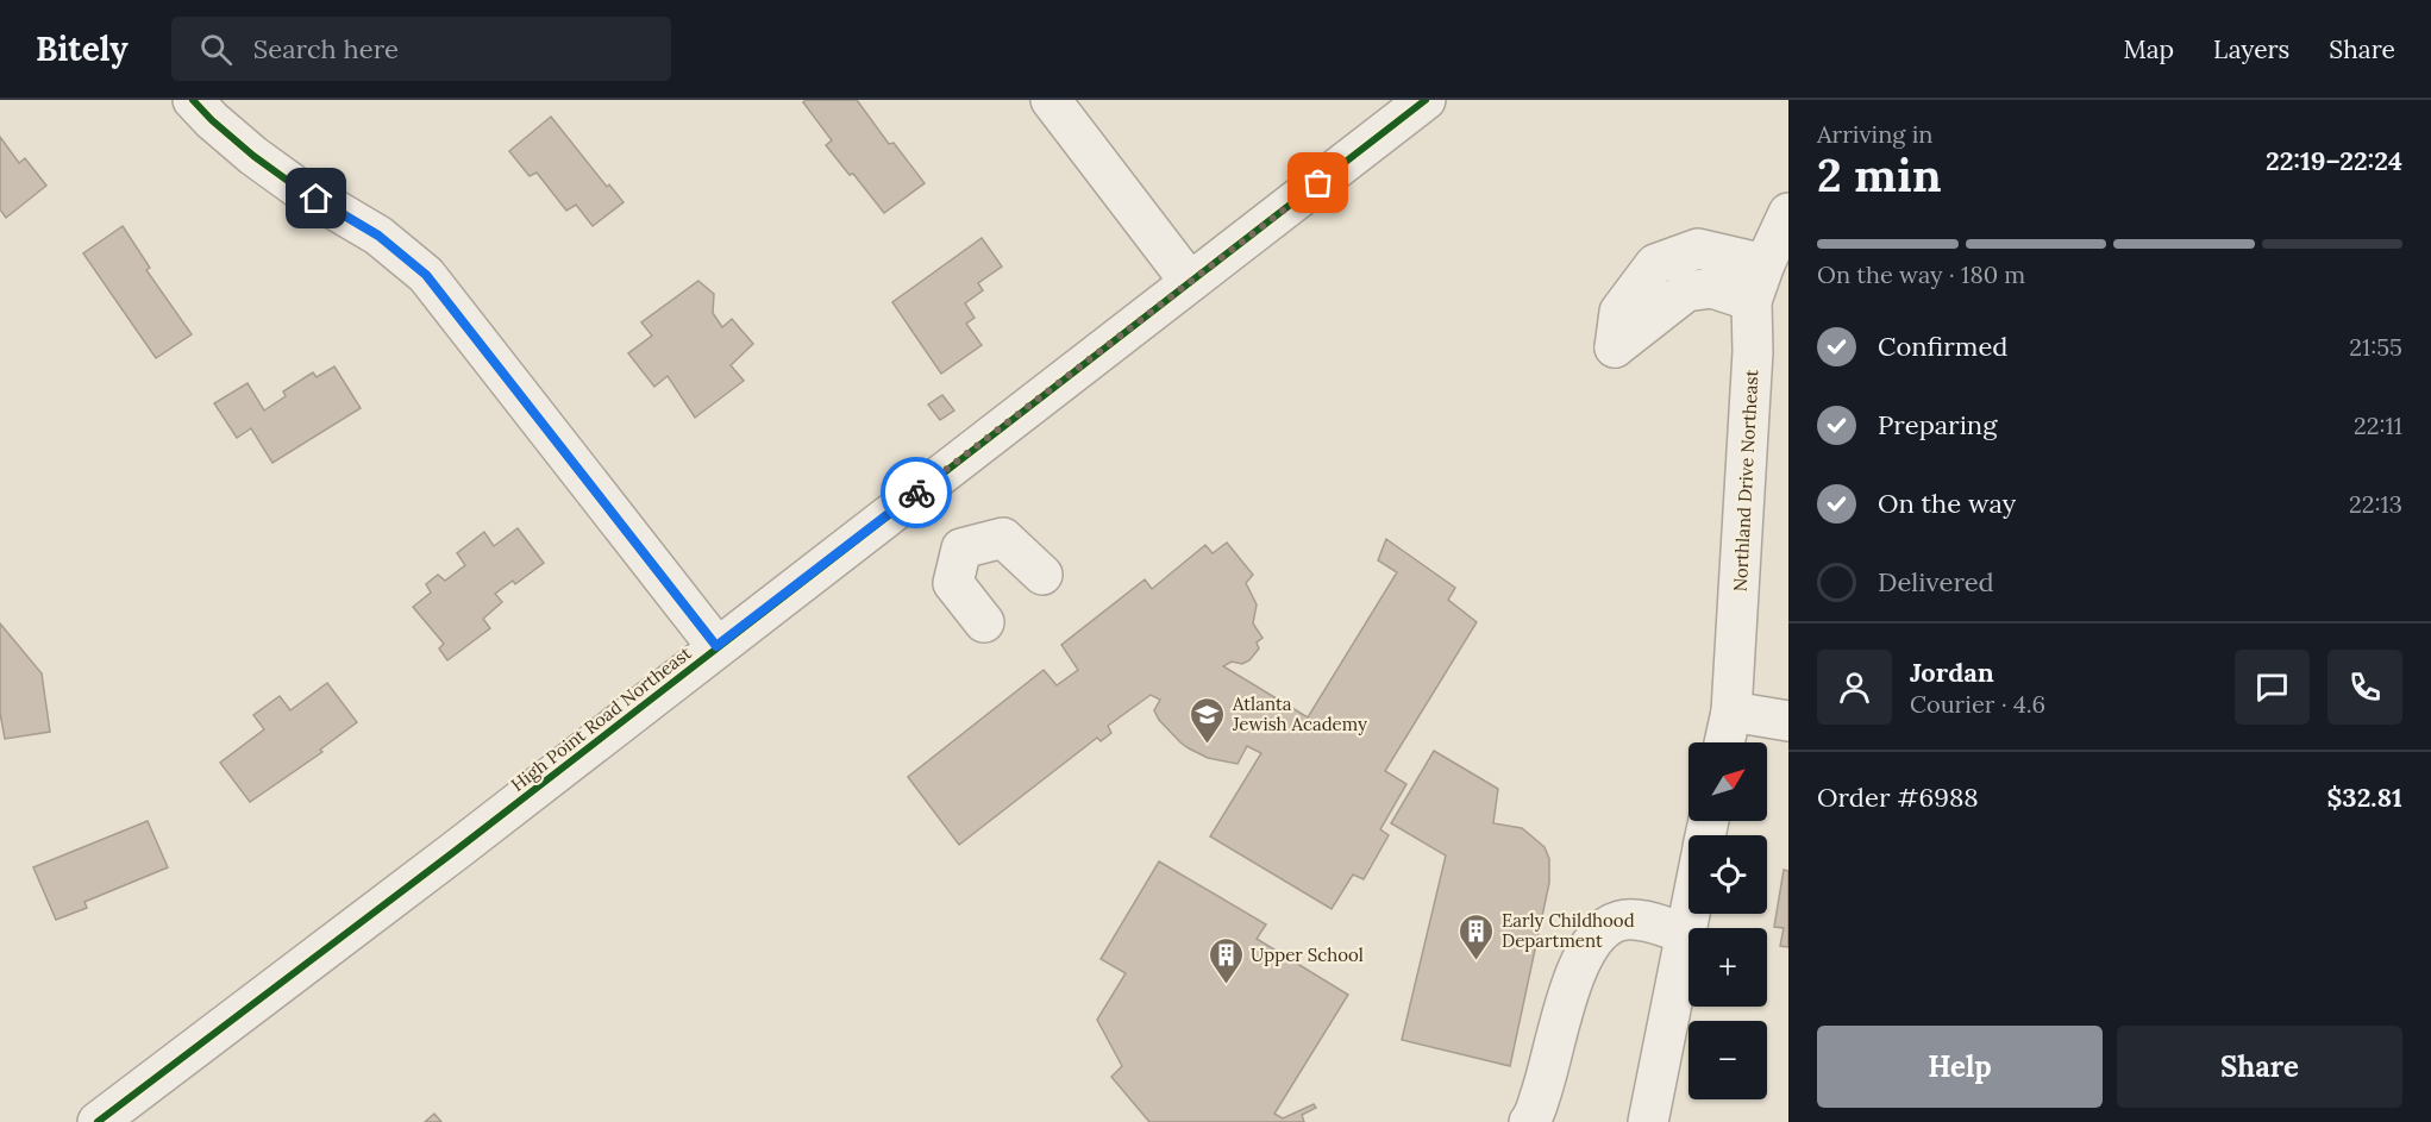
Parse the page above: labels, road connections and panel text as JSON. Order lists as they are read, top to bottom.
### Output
{
  "streets": {
    "street": ["Northland Drive Northeast", "High Point Road Northeast"]
  },
  "places": {
    "school or university": ["Atlanta Jewish Academy"],
    "building": ["Early Childhood Department", "Upper School"]
  },
  "north": "top right",
  "page": {
    "header": "Bitely",
    "search": "Search here",
    "nav": ["Map", "Layers", "Share"],
    "heading": ["2 min", "Arriving in", "22:19–22:24"],
    "panel": [
      "Jordan",
      "Courier · 4.6",
      "Order #6988",
      "$32.81"
    ],
    "bar": "On the way · 180 m",
    "list": [
      ["Confirmed", "21:55"],
      ["Preparing", "22:11"],
      ["On the way", "22:13"],
      "Delivered"
    ],
    "map_buttons": ["+", "−"],
    "buttons": ["Help", "Share"]
  }
}
